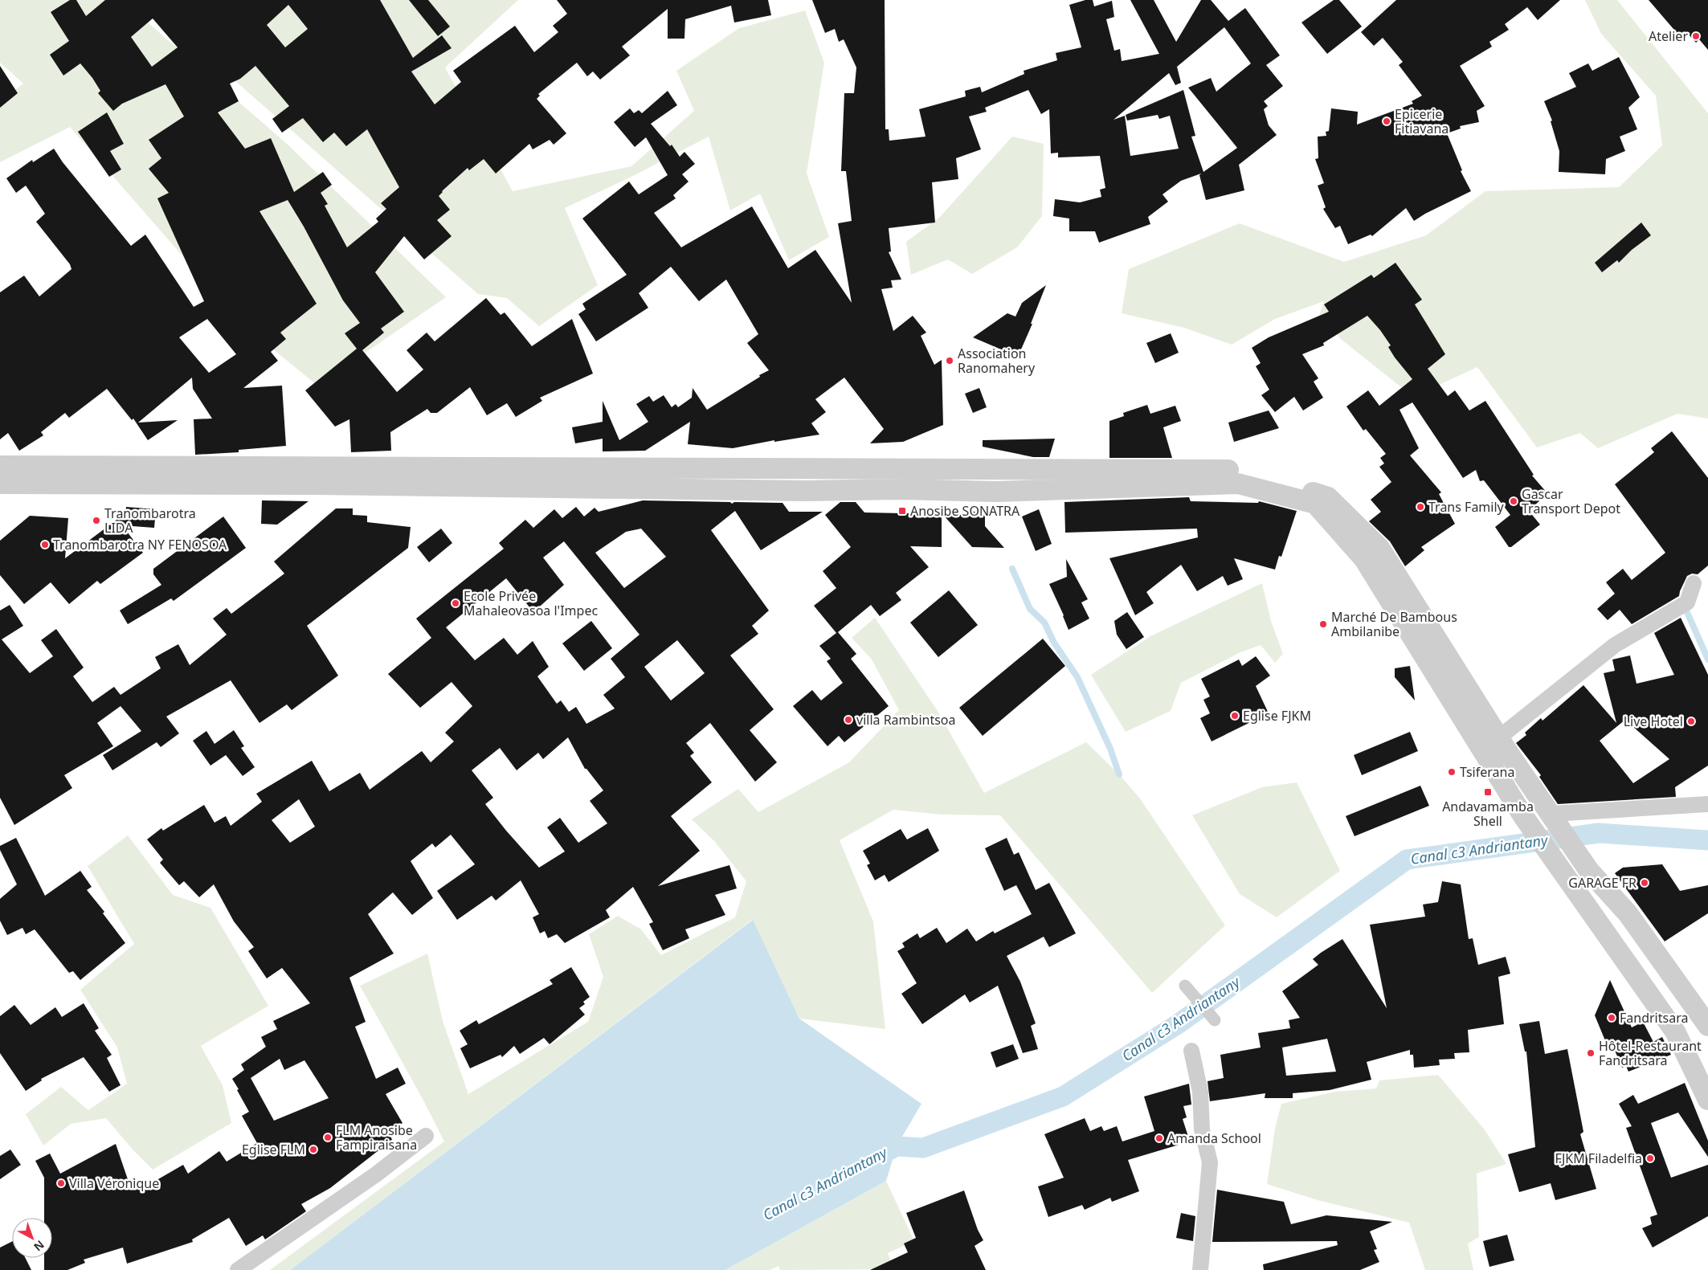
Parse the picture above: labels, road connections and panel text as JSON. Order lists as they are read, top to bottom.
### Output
{
  "water": ["Canal c3 Andriantany"],
  "places": {
    "other": [
      "Atelier",
      "Epicerie Fitiavana",
      "Association Ranomahery",
      "Gascar Transport Depot",
      "Trans Family",
      "Tranombarotra LIDA",
      "Tranombarotra NY FENOSOA",
      "Ecole Privée Mahaleovasoa l'Impec",
      "Marché De Bambous Ambilanibe",
      "Eglise FJKM",
      "villa Rambintsoa",
      "Live Hotel",
      "Tsiferana",
      "GARAGE FR",
      "Fandritsara",
      "Hôtel-Restaurant Fandritsara",
      "FLM Anosibe Fampiraisana",
      "Amanda School",
      "Eglise FLM",
      "FJKM Filadelfia",
      "Villa Véronique"
    ],
    "transit": ["Anosibe SONATRA", "Andavamamba Shell"]
  },
  "north": "bottom right"
}
